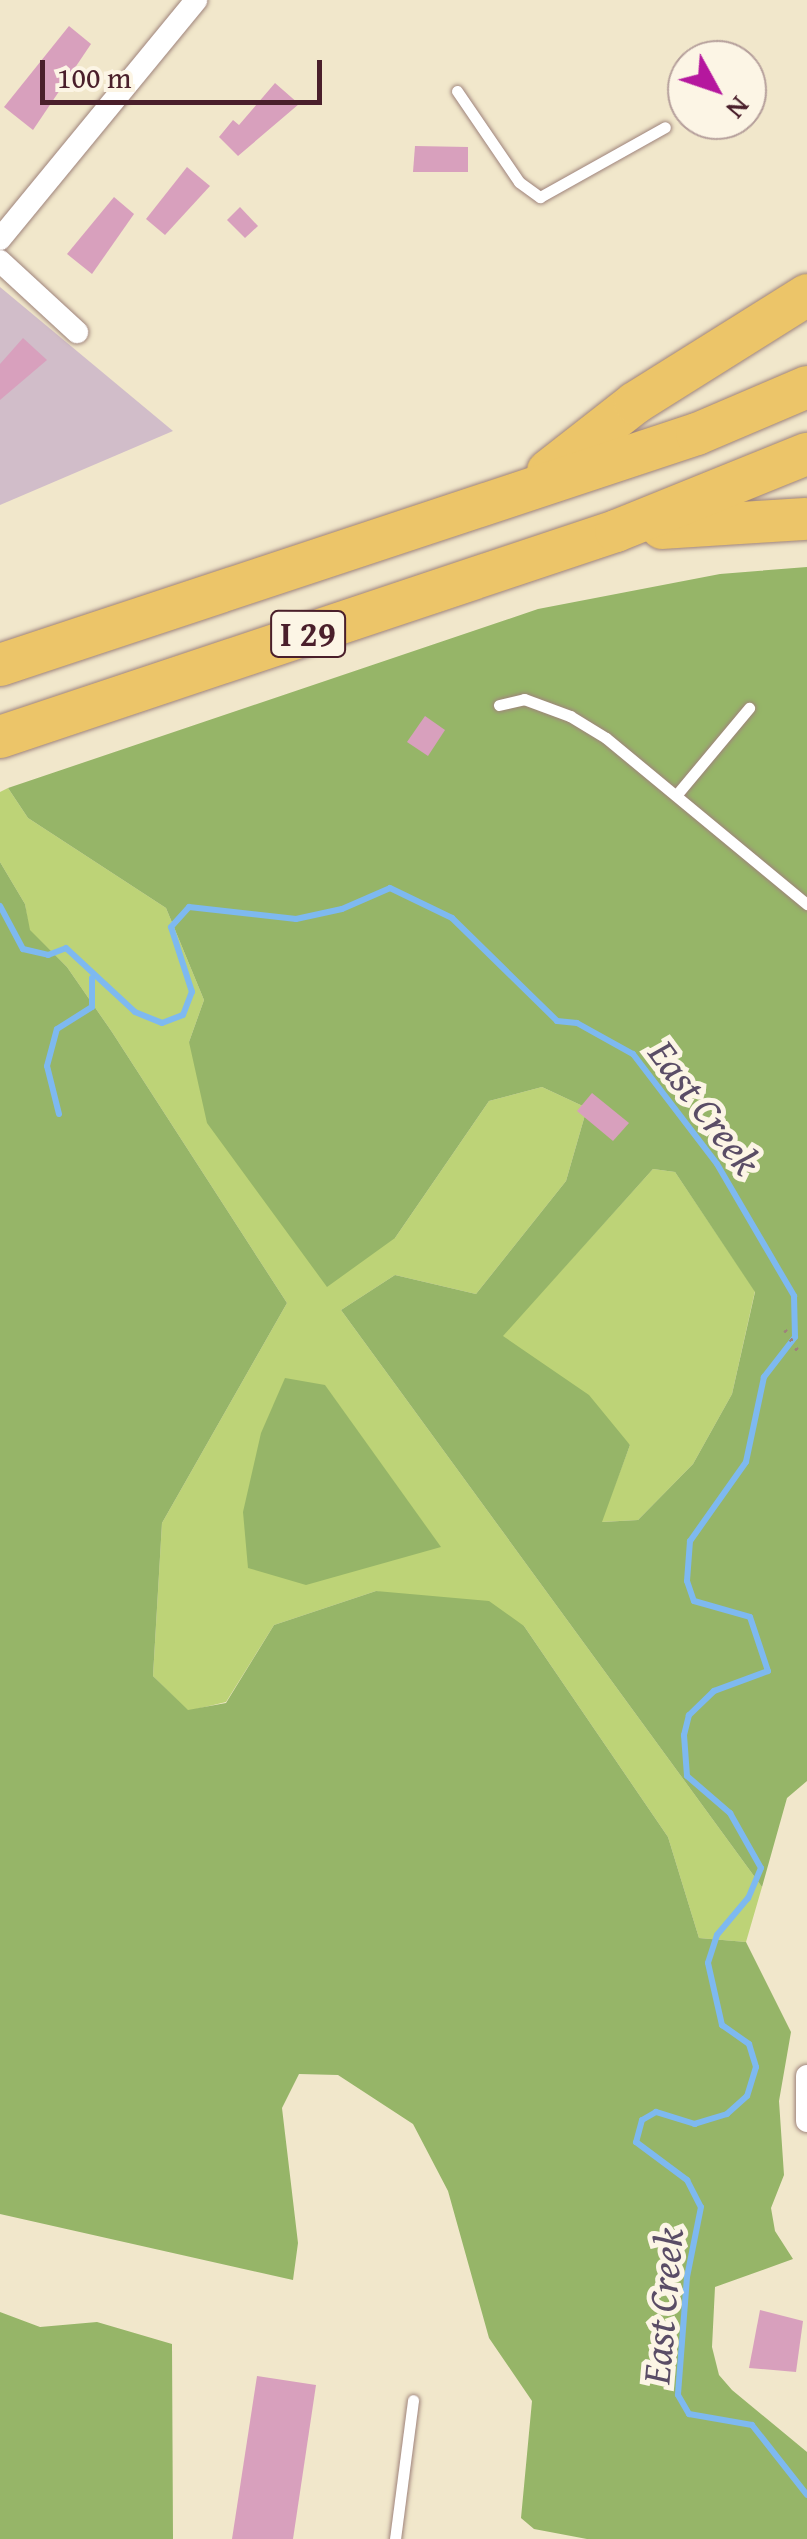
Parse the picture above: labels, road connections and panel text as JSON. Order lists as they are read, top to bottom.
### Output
{
  "streets": {
    "highway": ["I 29"]
  },
  "water": ["East Creek"],
  "scale_bar": "100 m",
  "north": "bottom right"
}
